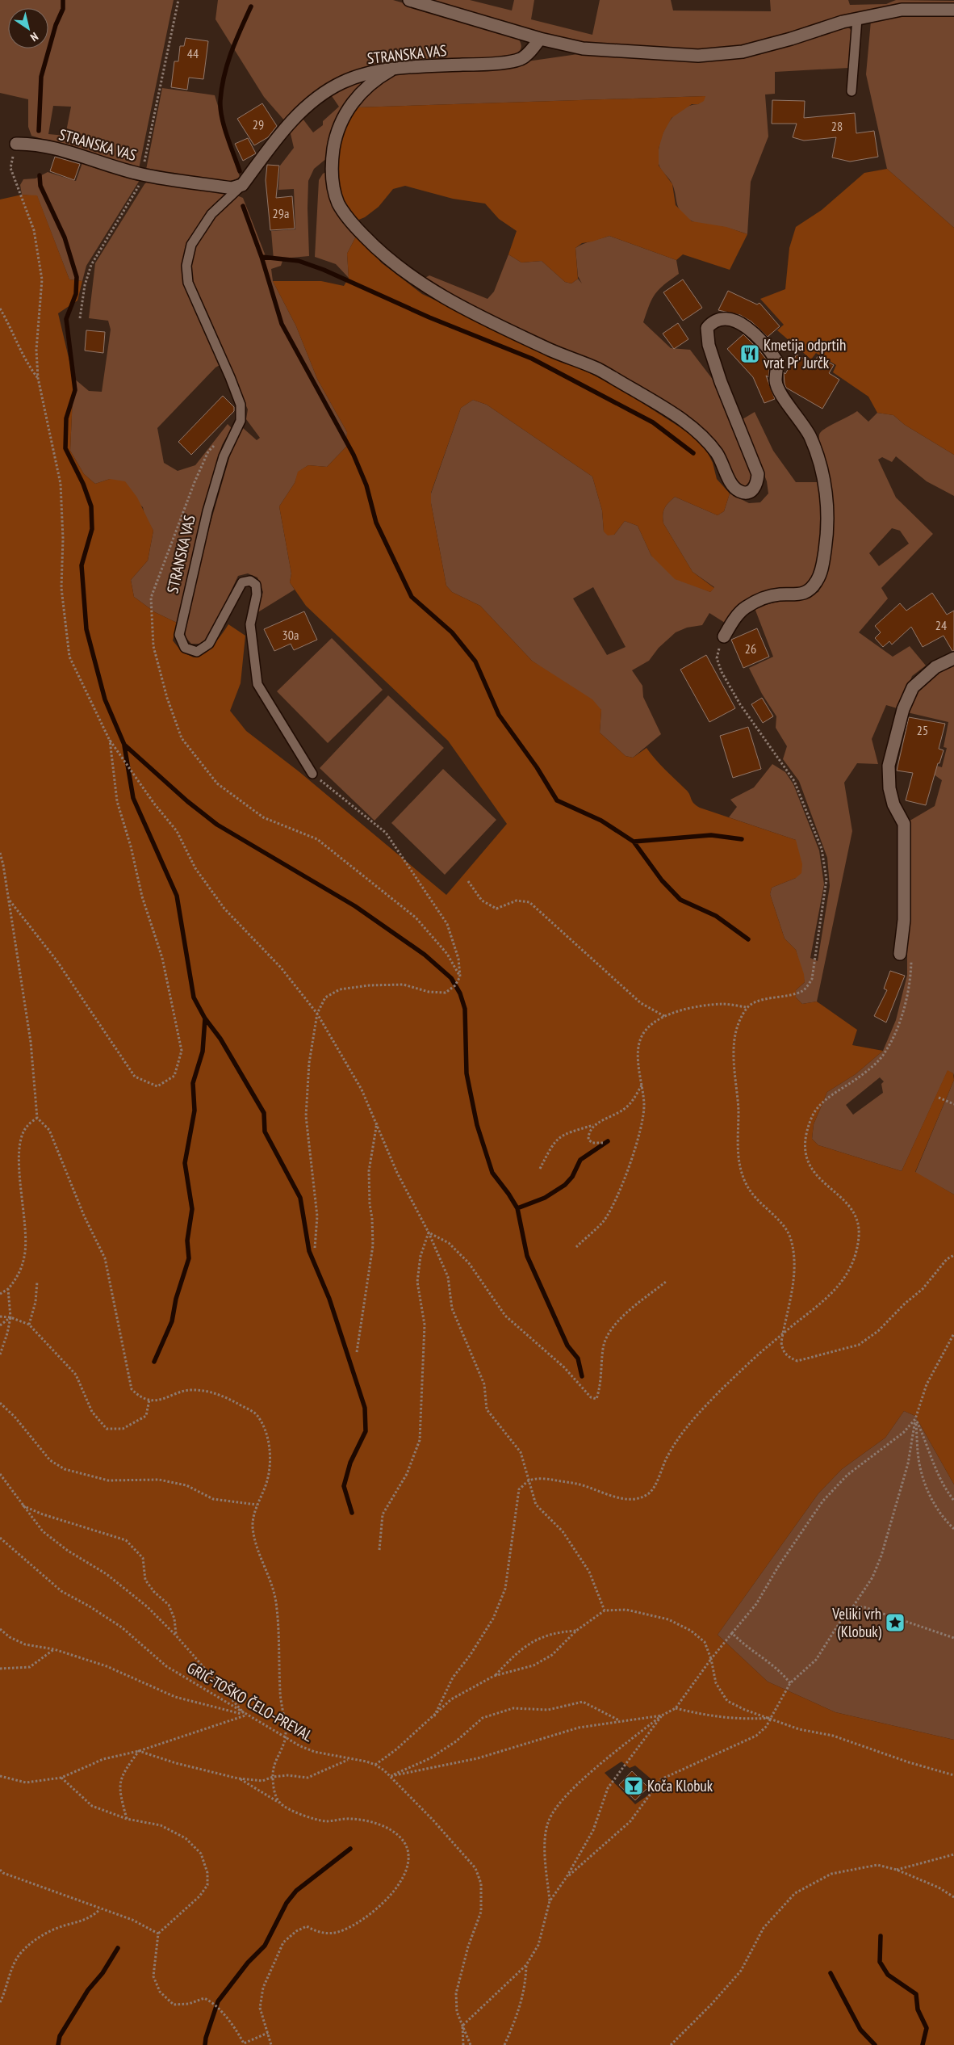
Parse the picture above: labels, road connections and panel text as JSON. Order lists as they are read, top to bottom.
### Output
{
  "streets": {
    "street": ["STRANSKA VAS"],
    "path": ["GRIČ-TOŠKO ČELO-PREVAL"]
  },
  "places": {
    "restaurant": ["Kmetija odprtih vrat Pr' Jurčk"],
    "place": ["Veliki vrh (Klobuk)"],
    "bar": ["Koča Klobuk"]
  },
  "house_numbers": [
    "44",
    "29",
    "28",
    "29a",
    "24",
    "30a",
    "26",
    "25"
  ],
  "north": "bottom right"
}
